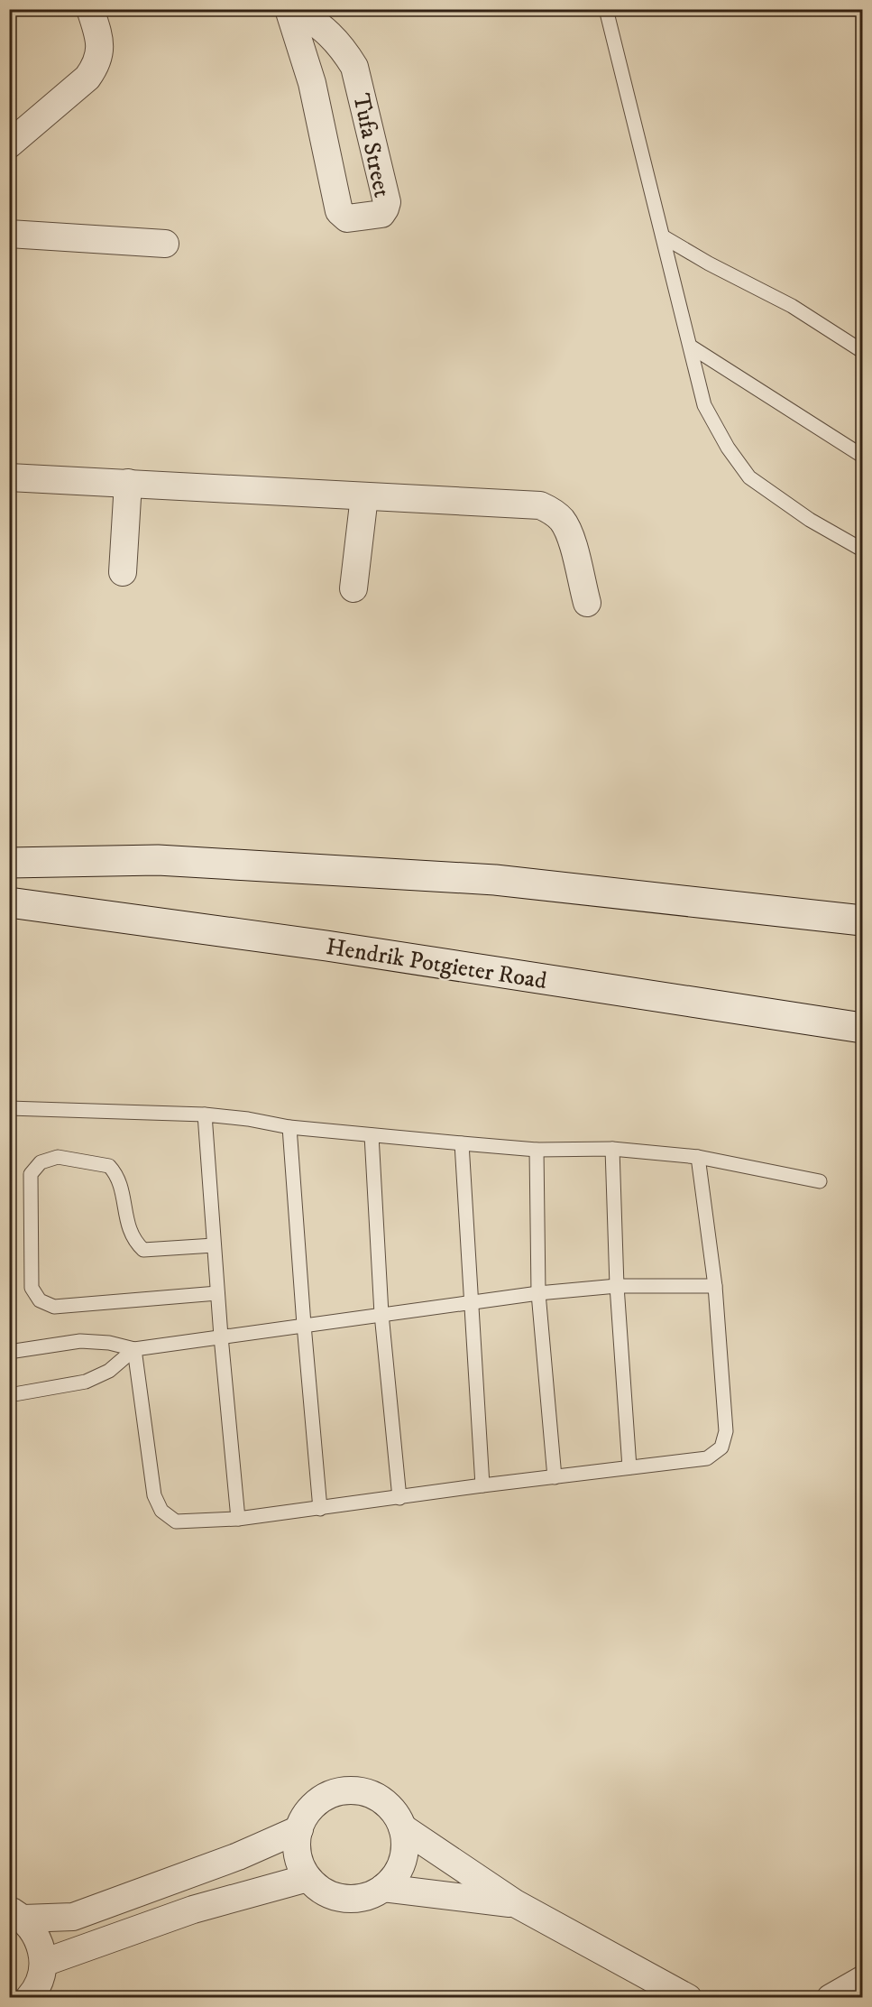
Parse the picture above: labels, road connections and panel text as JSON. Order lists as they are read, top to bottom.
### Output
{
  "streets": {
    "main road": ["Hendrik Potgieter Road"],
    "street": ["Tufa Street"]
  }
}
